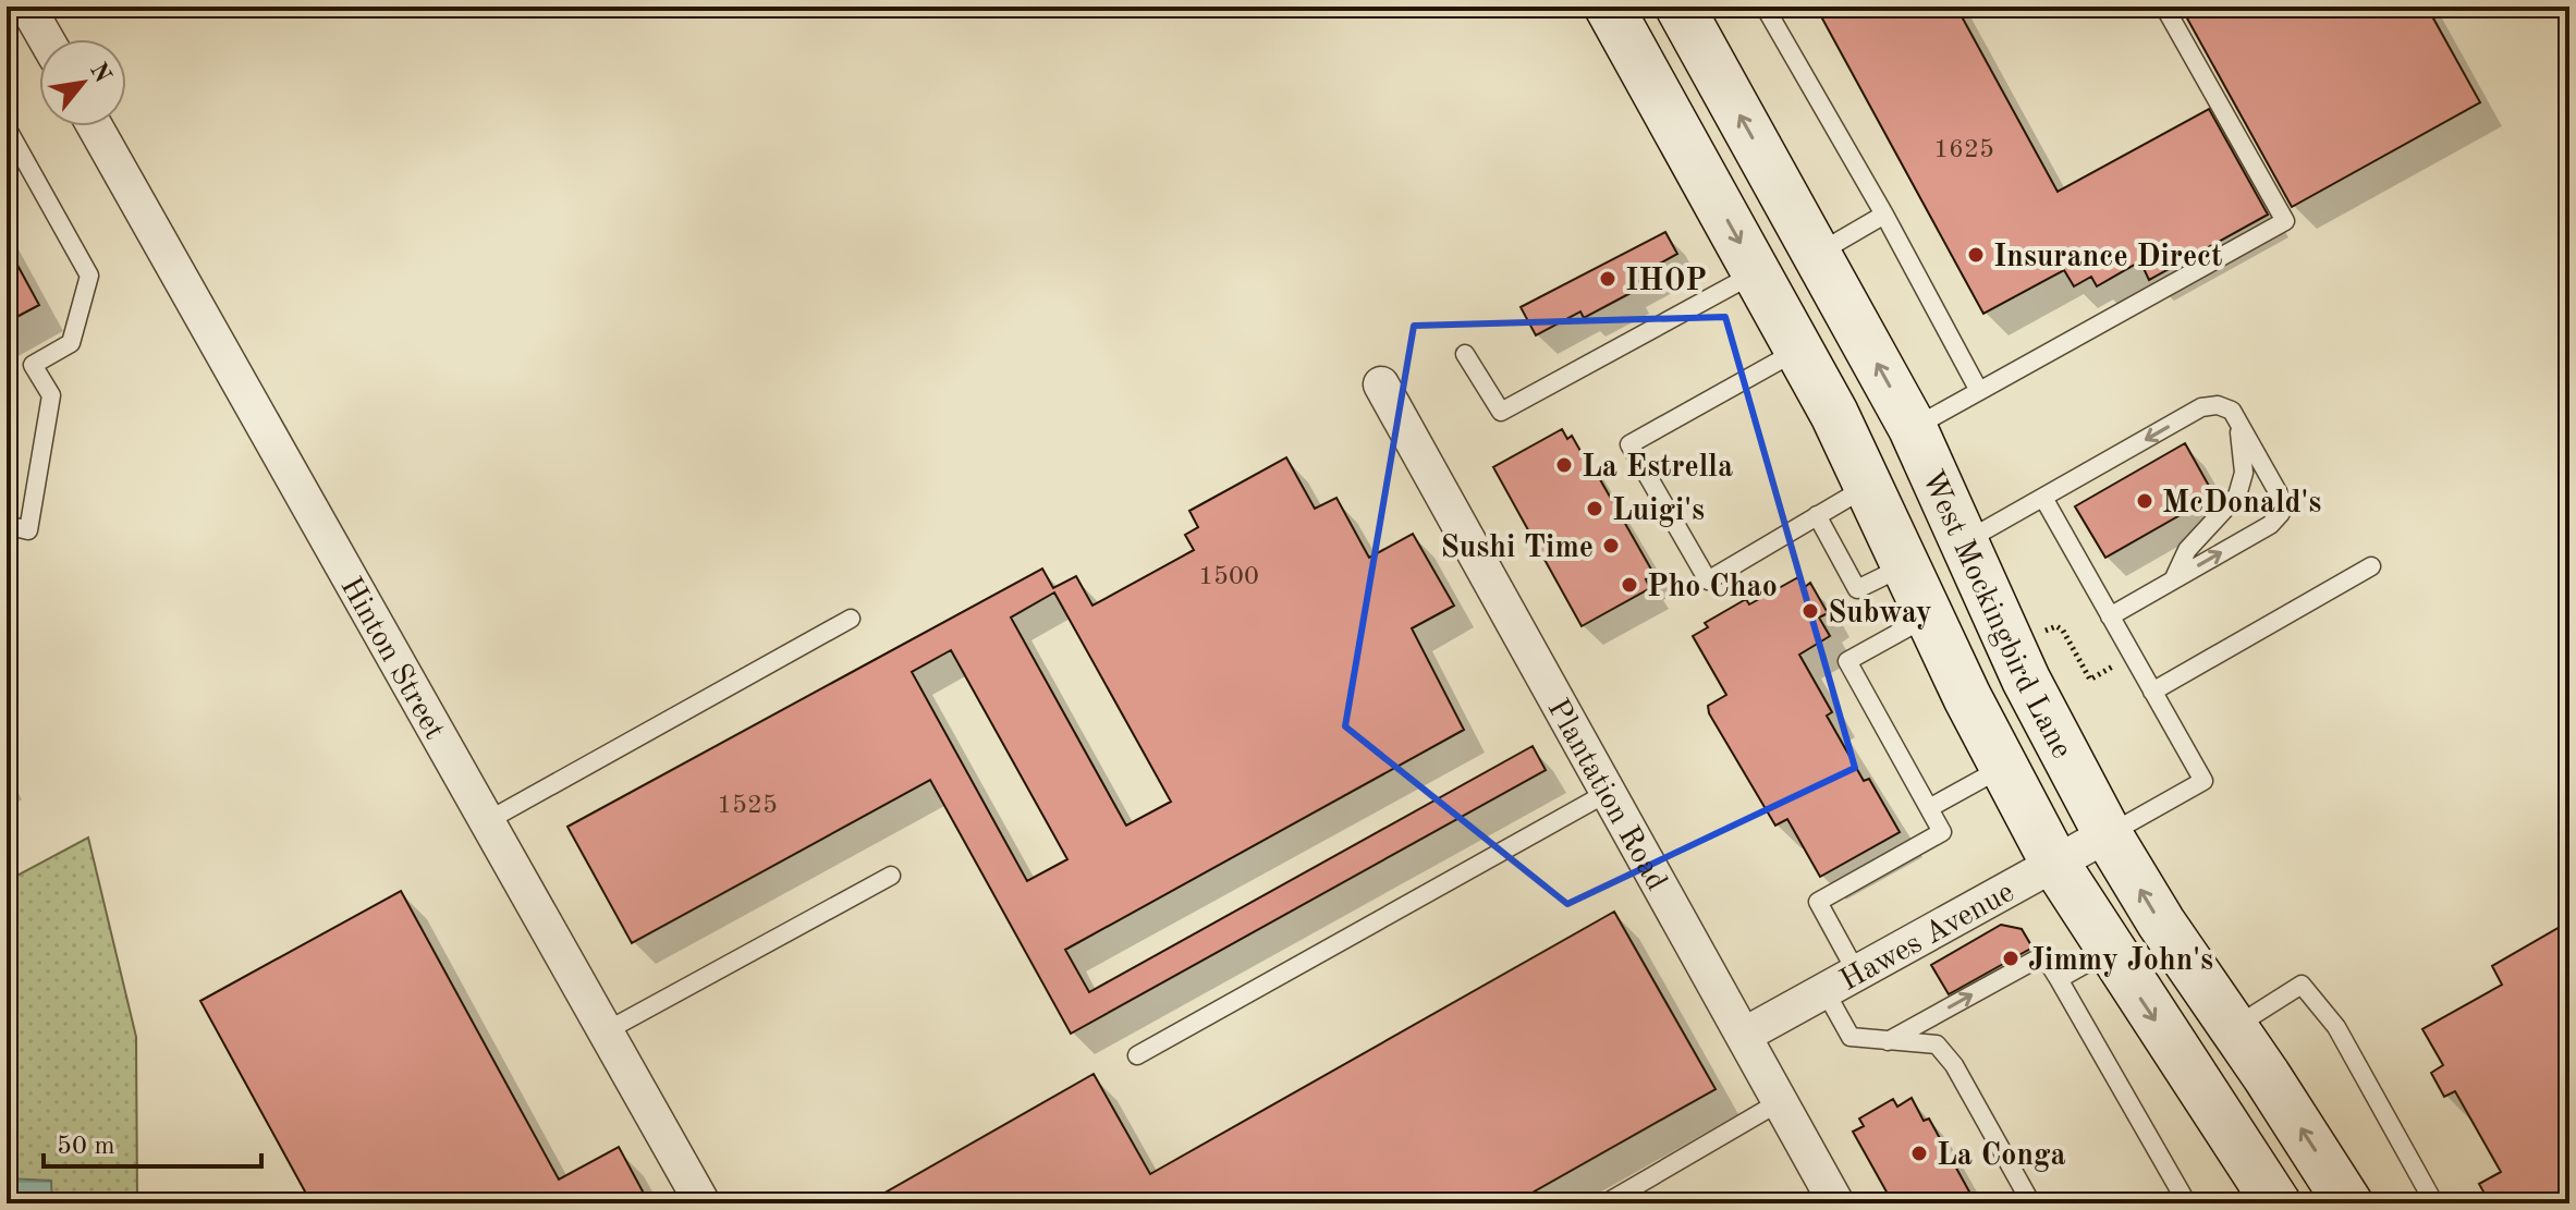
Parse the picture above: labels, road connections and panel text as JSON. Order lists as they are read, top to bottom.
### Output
{
  "streets": {
    "main road": ["West Mockingbird Lane"],
    "street": ["Hinton Street", "Plantation Road", "Hawes Avenue"]
  },
  "crossings": [
    ["West Mockingbird Lane", "Hawes Avenue"],
    ["Plantation Road", "Hawes Avenue"]
  ],
  "places": [
    "Insurance Direct",
    "IHOP",
    "La Estrella",
    "McDonald's",
    "Luigi's",
    "Sushi Time",
    "Pho Chao",
    "Subway",
    "Jimmy John's",
    "La Conga"
  ],
  "house_numbers": ["1625", "1500", "1525"],
  "scale_bar": "50 m",
  "north": "top right"
}
